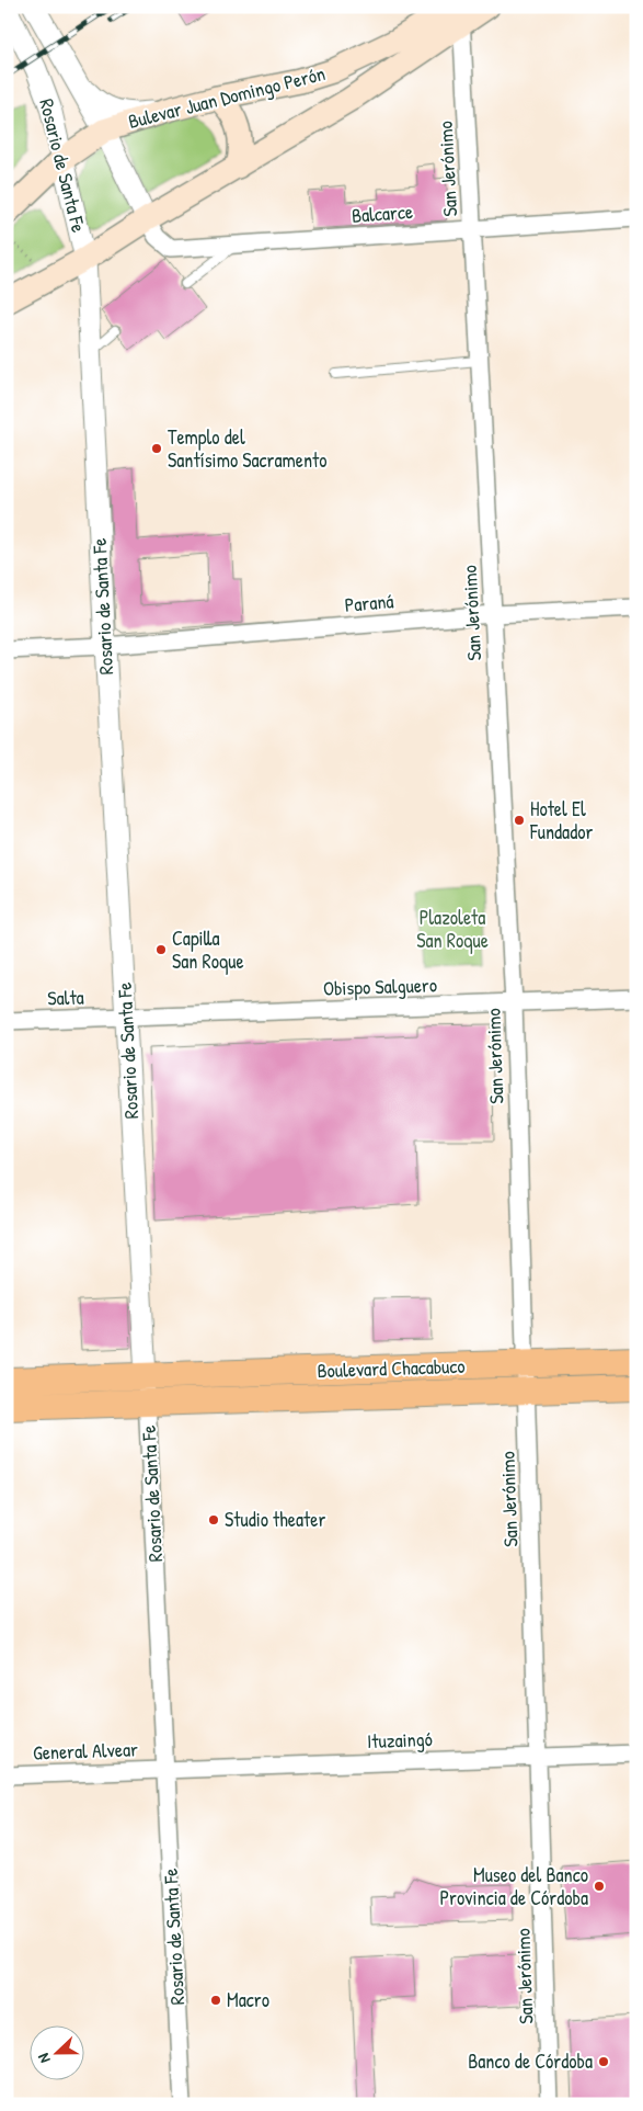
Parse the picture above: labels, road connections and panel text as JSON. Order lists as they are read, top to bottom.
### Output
{
  "streets": {
    "main road": ["Bulevar Juan Domingo Perón", "Boulevard Chacabuco"],
    "street": [
      "Rosario de Santa Fe",
      "San Jerónimo",
      "Balcarce",
      "Paraná",
      "Obispo Salguero",
      "Salta",
      "Ituzaingó",
      "General Alvear"
    ]
  },
  "crossings": [
    ["Bulevar Juan Domingo Perón", "Rosario de Santa Fe"],
    ["Bulevar Juan Domingo Perón", "San Jerónimo"],
    ["Bulevar Juan Domingo Perón", "Balcarce"],
    ["Rosario de Santa Fe", "Balcarce"],
    ["Rosario de Santa Fe", "Paraná"],
    ["Rosario de Santa Fe", "Obispo Salguero"],
    ["Rosario de Santa Fe", "Salta"],
    ["Rosario de Santa Fe", "Boulevard Chacabuco"],
    ["Rosario de Santa Fe", "Ituzaingó"],
    ["Rosario de Santa Fe", "General Alvear"],
    ["San Jerónimo", "Balcarce"],
    ["San Jerónimo", "Paraná"],
    ["San Jerónimo", "Obispo Salguero"],
    ["San Jerónimo", "Boulevard Chacabuco"],
    ["San Jerónimo", "Ituzaingó"],
    ["Obispo Salguero", "Salta"],
    ["Ituzaingó", "General Alvear"]
  ],
  "parks": ["Plazoleta San Roque"],
  "places": [
    "Templo del Santísimo Sacramento",
    "Hotel El Fundador",
    "Capilla San Roque",
    "Studio theater",
    "Museo del Banco Provincia de Córdoba",
    "Macro",
    "Banco de Córdoba"
  ],
  "north": "left"
}
